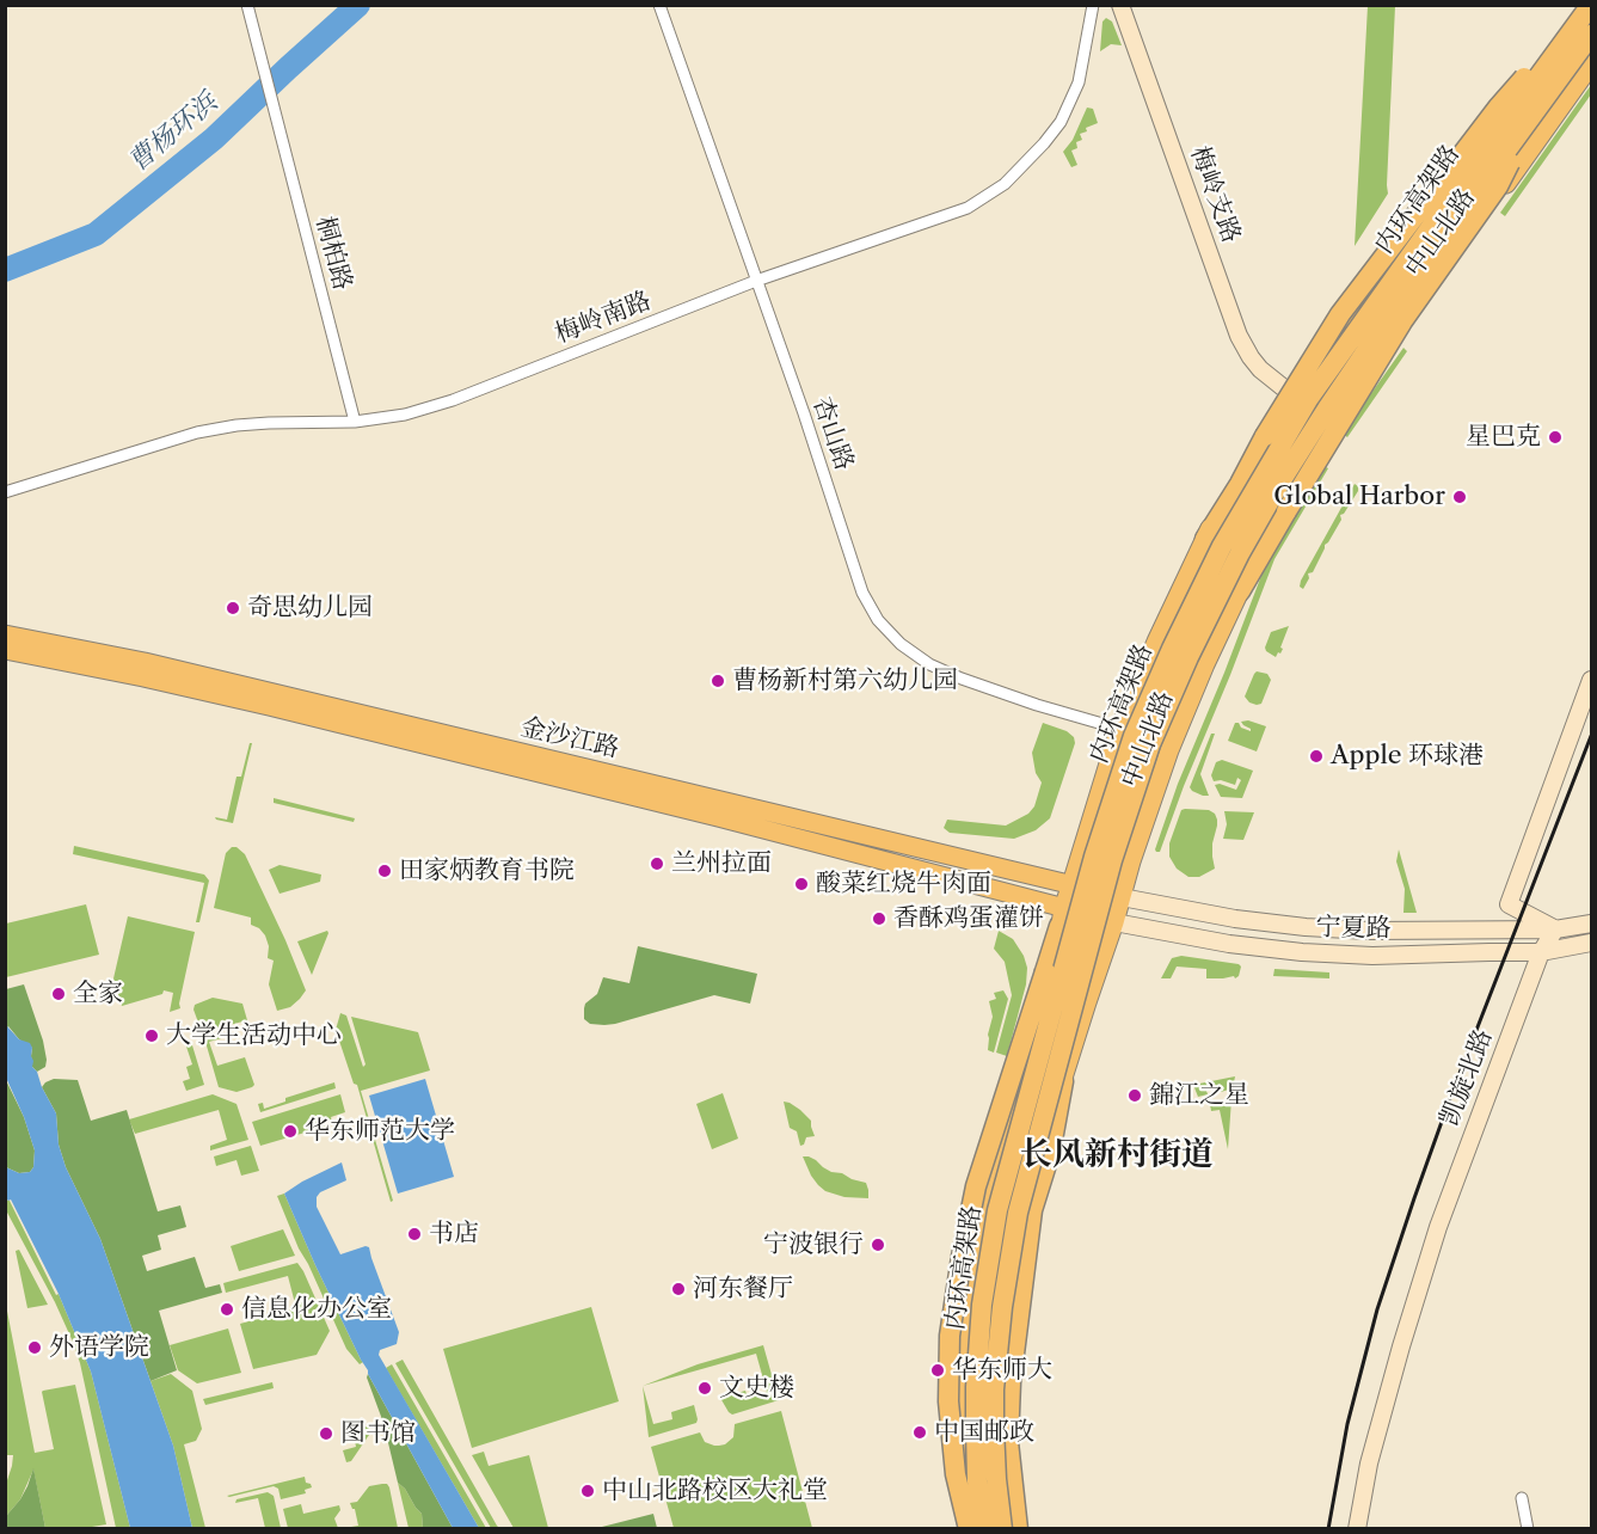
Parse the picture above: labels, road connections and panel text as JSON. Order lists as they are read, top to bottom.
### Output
{
  "streets": {
    "highway": ["内环高架路"],
    "main road": ["中山北路", "金沙江路"],
    "street": [
      "梅岭支路",
      "桐柏路",
      "梅岭南路",
      "杏山路",
      "宁夏路",
      "凯旋北路"
    ]
  },
  "crossings": [
    ["梅岭支路", "中山北路"],
    ["中山北路", "杏山路"],
    ["中山北路", "金沙江路"],
    ["中山北路", "宁夏路"],
    ["桐柏路", "梅岭南路"],
    ["梅岭南路", "杏山路"],
    ["金沙江路", "宁夏路"],
    ["宁夏路", "凯旋北路"]
  ],
  "districts": ["长风新村街道"],
  "water": ["曹杨环浜"],
  "places": [
    "星巴克",
    "Global Harbor",
    "奇思幼儿园",
    "曹杨新村第六幼儿园",
    "Apple 环球港",
    "兰州拉面",
    "田家炳教育书院",
    "酸菜红烧牛肉面",
    "香酥鸡蛋灌饼",
    "全家",
    "大学生活动中心",
    "錦江之星",
    "华东师范大学",
    "书店",
    "宁波银行",
    "河东餐厅",
    "信息化办公室",
    "外语学院",
    "华东师大",
    "文史楼",
    "中国邮政",
    "图书馆",
    "中山北路校区大礼堂"
  ]
}
